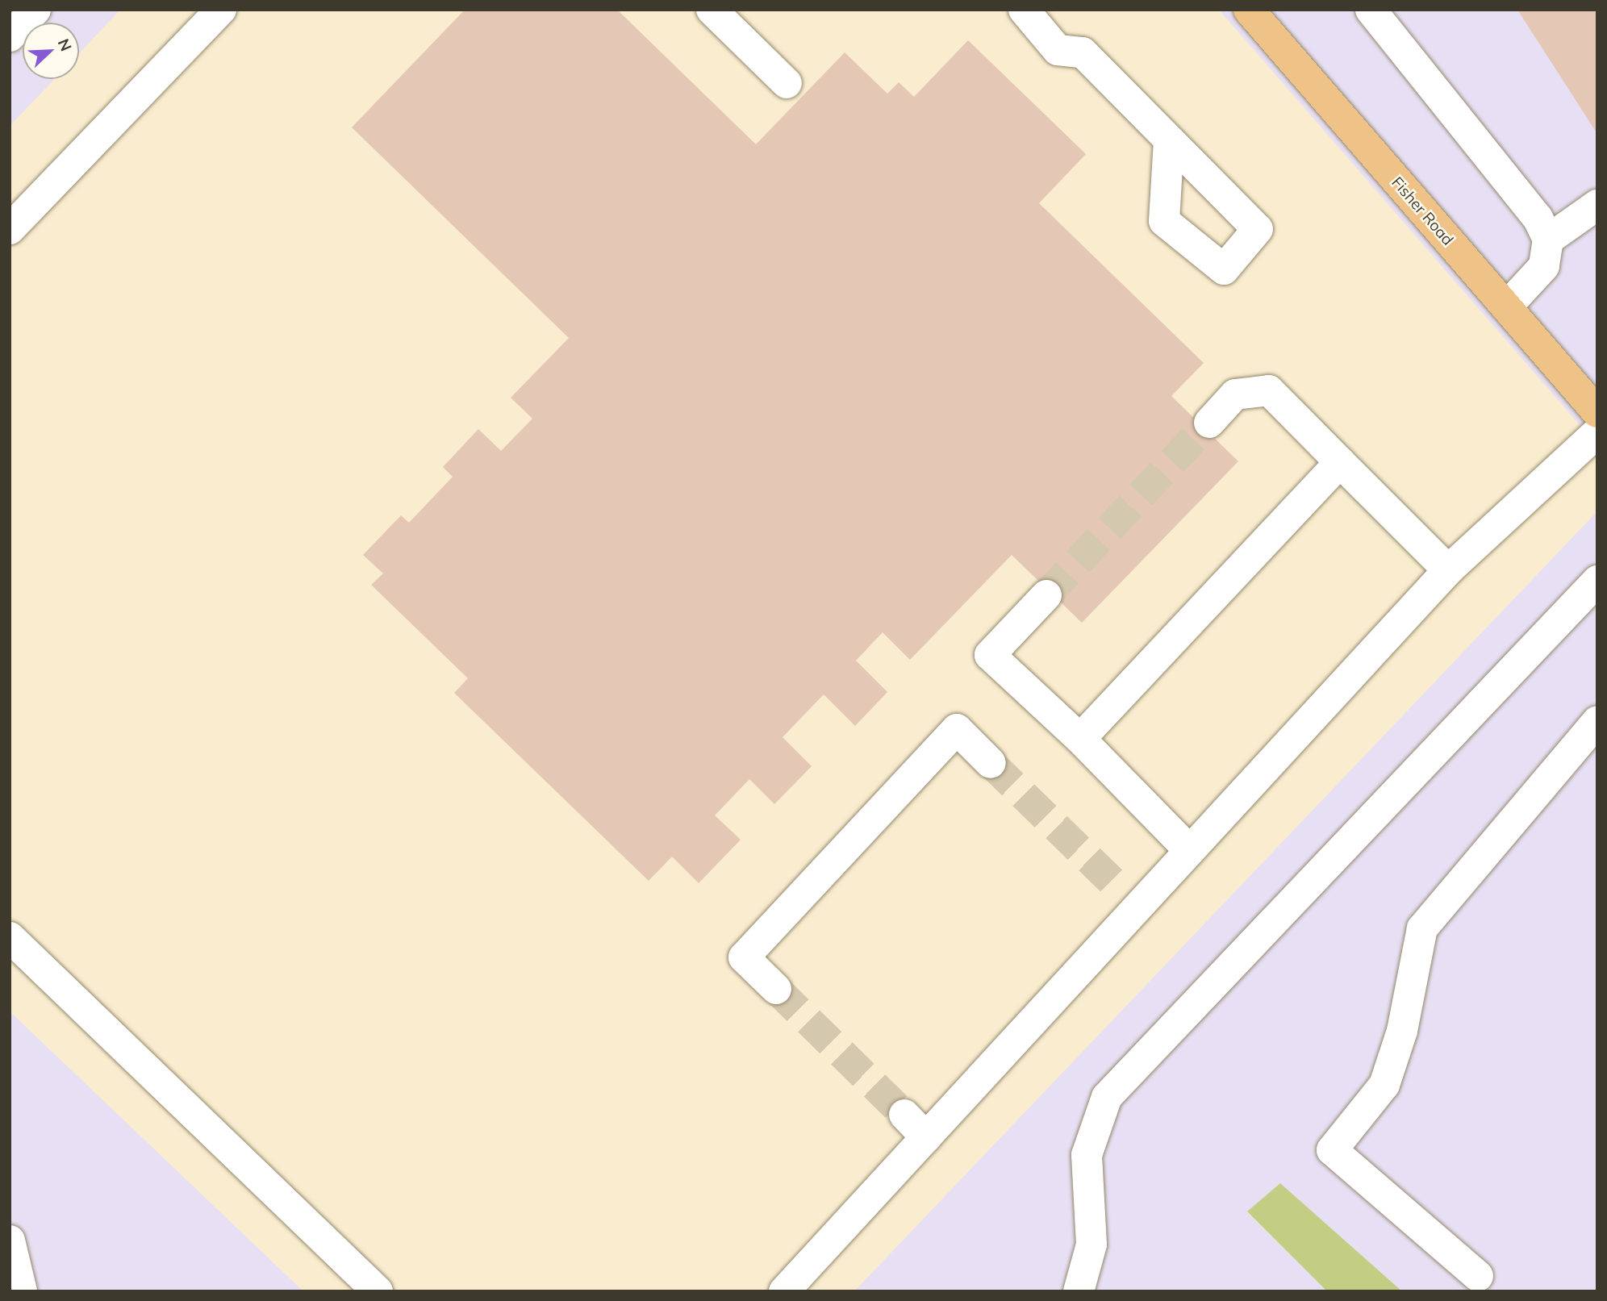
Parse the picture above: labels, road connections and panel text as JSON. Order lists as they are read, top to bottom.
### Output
{
  "streets": {
    "main road": ["Fisher Road"]
  },
  "north": "top right"
}
